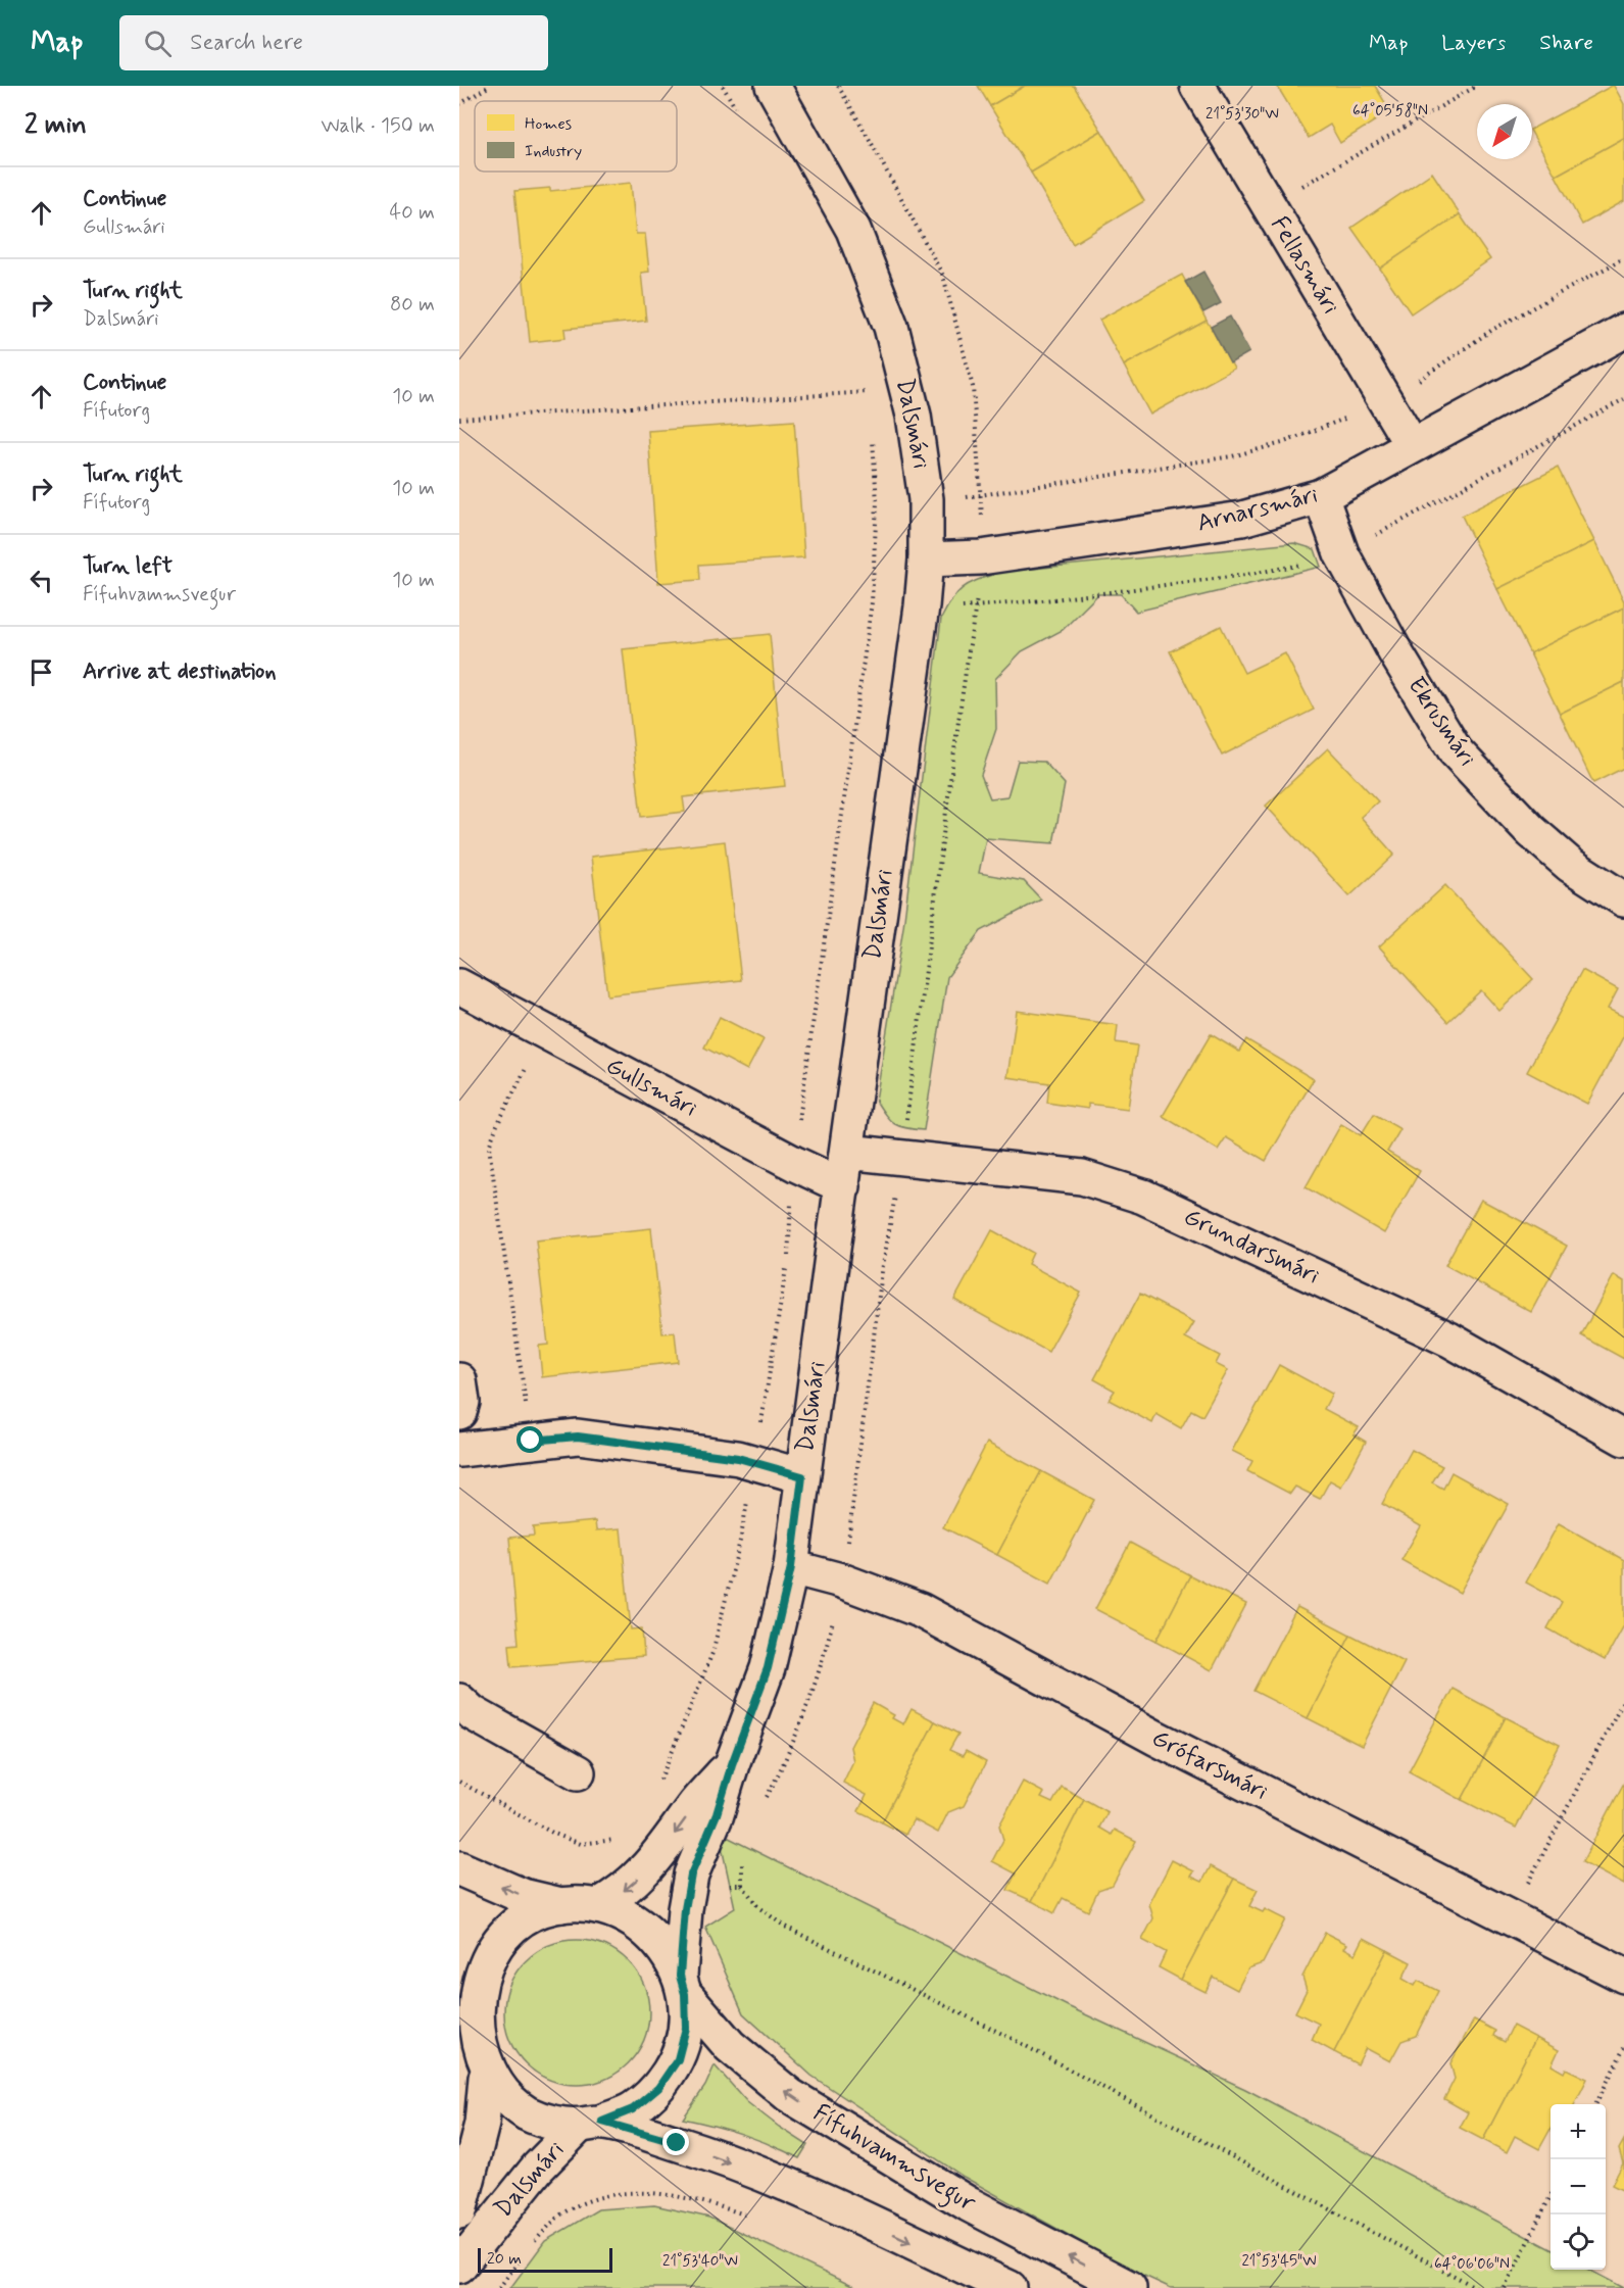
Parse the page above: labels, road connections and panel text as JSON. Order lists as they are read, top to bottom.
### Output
{
  "streets": {
    "street": [
      "Fellasmári",
      "Dalsmári",
      "Arnarsmári",
      "Ekrusmári",
      "Gullsmári",
      "Grundarsmári",
      "Grófarsmári",
      "Fífuhvammsvegur"
    ]
  },
  "crossings": [
    ["Fellasmári", "Arnarsmári"],
    ["Dalsmári", "Arnarsmári"],
    ["Dalsmári", "Gullsmári"],
    ["Dalsmári", "Grundarsmári"],
    ["Dalsmári", "Grófarsmári"],
    ["Dalsmári", "Fífuhvammsvegur"],
    ["Arnarsmári", "Ekrusmári"]
  ],
  "legend": ["Homes", "Industry"],
  "scale_bar": "20 m",
  "north": "bottom left",
  "page": {
    "header": "Map",
    "search": "Search here",
    "nav": ["Map", "Layers", "Share"],
    "heading": ["2 min", "Walk · 150 m"],
    "list": [
      ["Continue", "Gullsmári", "40 m"],
      ["Turn right", "Dalsmári", "80 m"],
      ["Continue", "Fífutorg", "10 m"],
      ["Turn right", "Fífutorg", "10 m"],
      ["Turn left", "Fífuhvammsvegur", "10 m"],
      "Arrive at destination"
    ],
    "map_buttons": ["+", "−"],
    "scale": "20 m"
  },
  "coordinates": [
    "64°05'58\"N",
    "21°53'30\"W",
    "21°53'40\"W",
    "21°53'45\"W",
    "64°06'06\"N"
  ]
}
